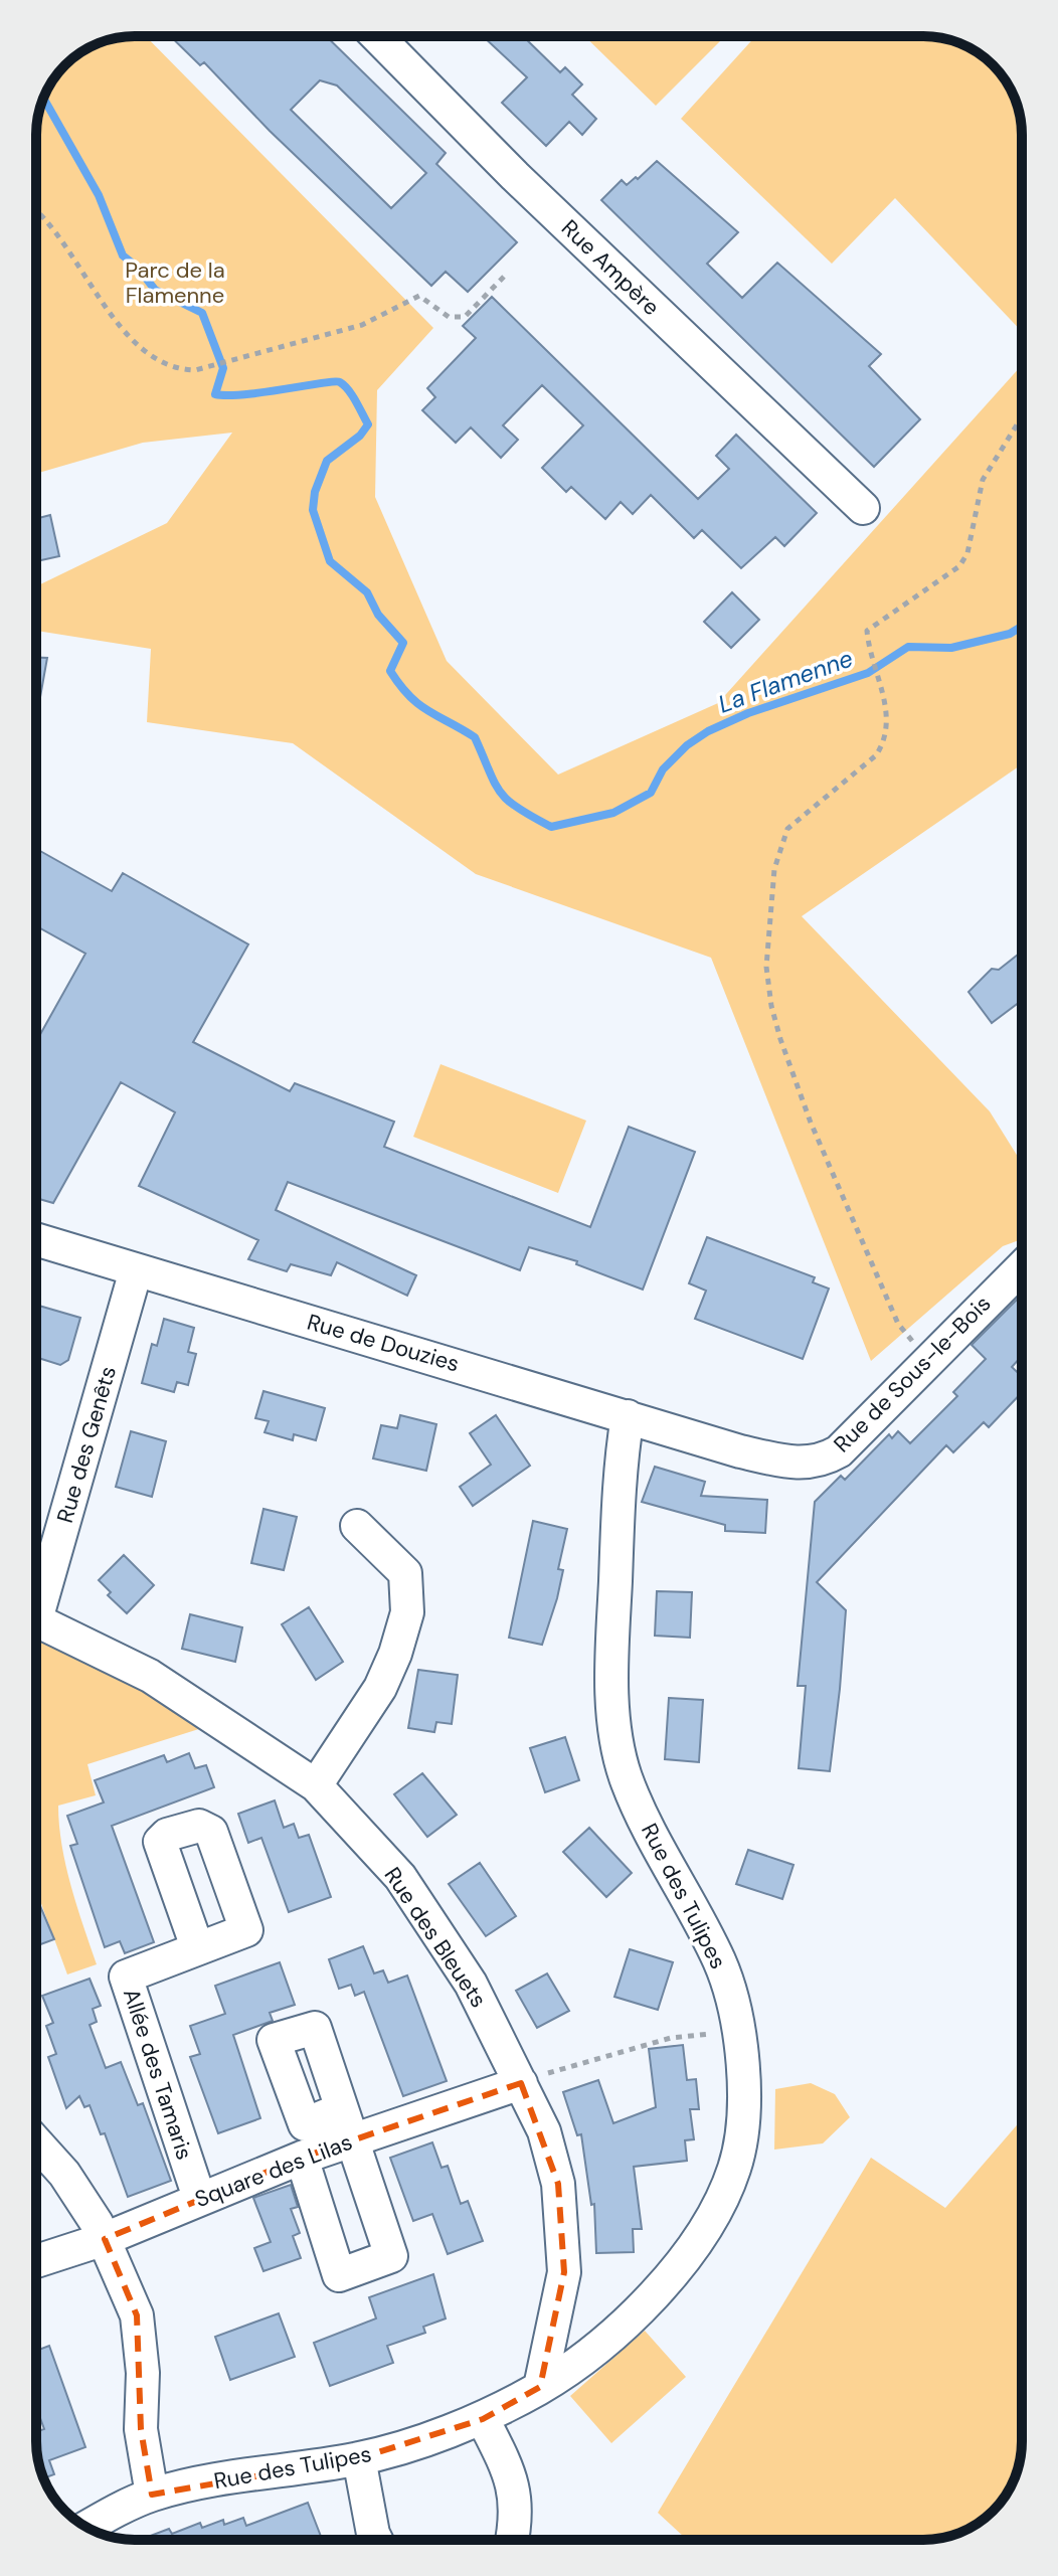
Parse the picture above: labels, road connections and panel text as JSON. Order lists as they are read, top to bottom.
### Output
{
  "streets": {
    "street": [
      "Rue Ampère",
      "Rue de Douzies",
      "Rue de Sous-le-Bois",
      "Rue des Genêts",
      "Rue des Tulipes",
      "Rue des Bleuets",
      "Allée des Tamaris",
      "Square des Lilas"
    ]
  },
  "crossings": [
    ["Rue de Douzies", "Rue de Sous-le-Bois"],
    ["Rue de Douzies", "Rue des Genêts"],
    ["Rue de Douzies", "Rue des Tulipes"],
    ["Rue des Tulipes", "Rue des Bleuets"],
    ["Rue des Bleuets", "Square des Lilas"],
    ["Allée des Tamaris", "Square des Lilas"]
  ],
  "water": ["La Flamenne"],
  "parks": ["Parc de la Flamenne"]
}
